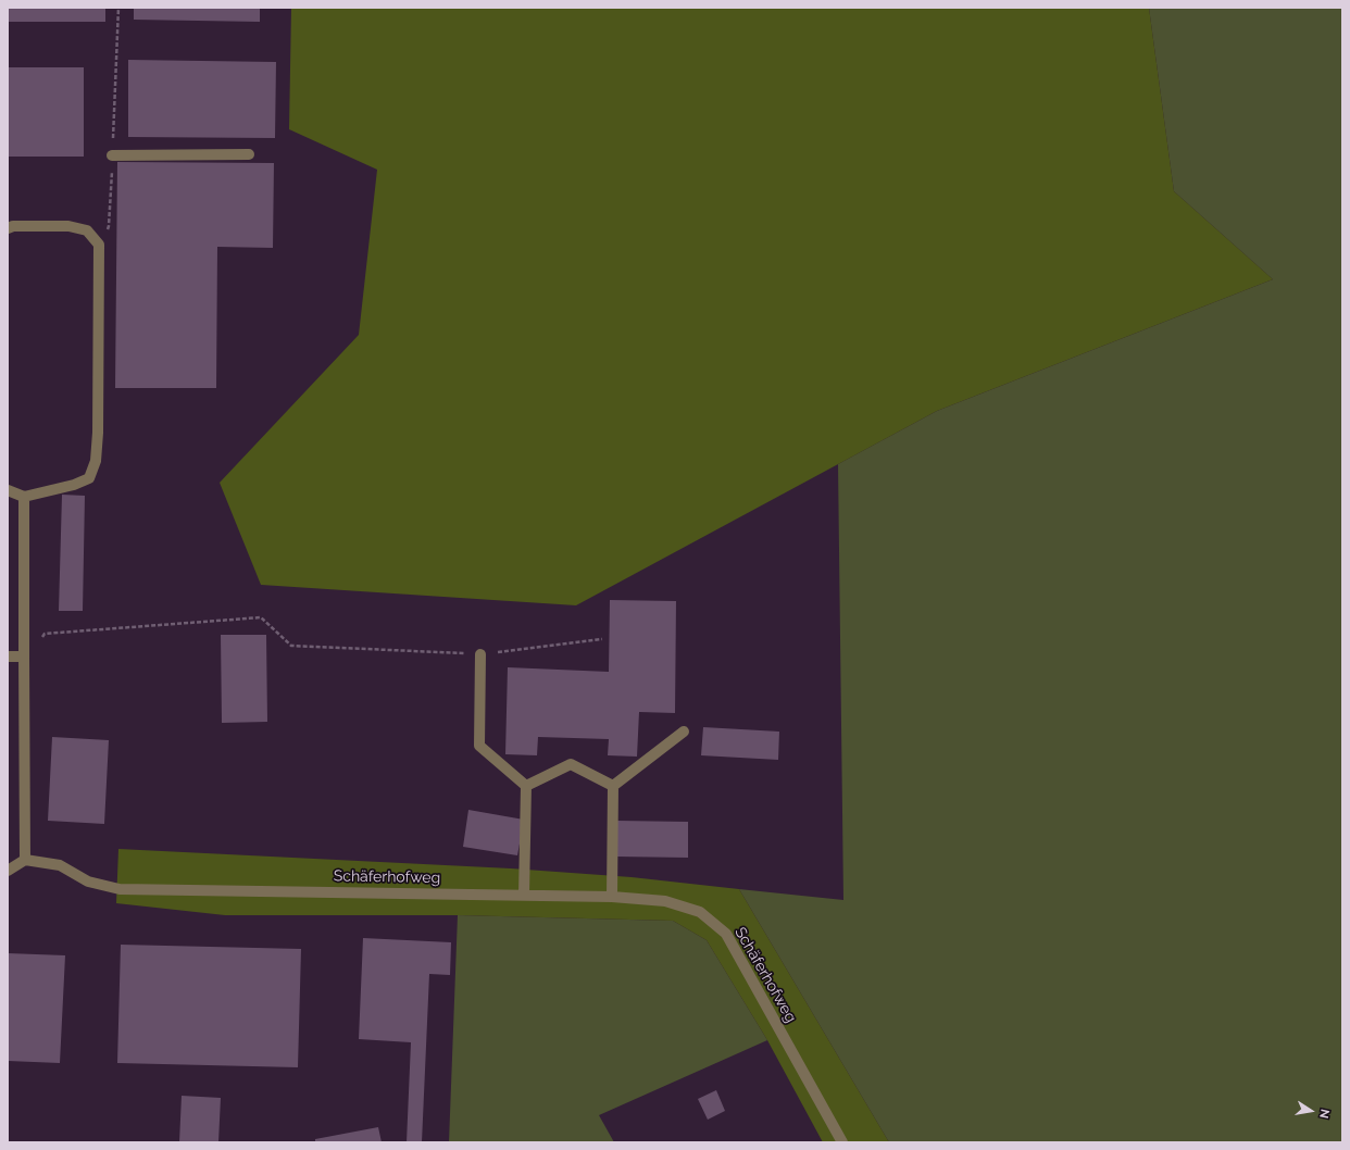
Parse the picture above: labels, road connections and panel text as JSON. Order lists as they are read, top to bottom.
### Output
{
  "streets": {
    "street": ["Schäferhofweg"]
  },
  "north": "right"
}
